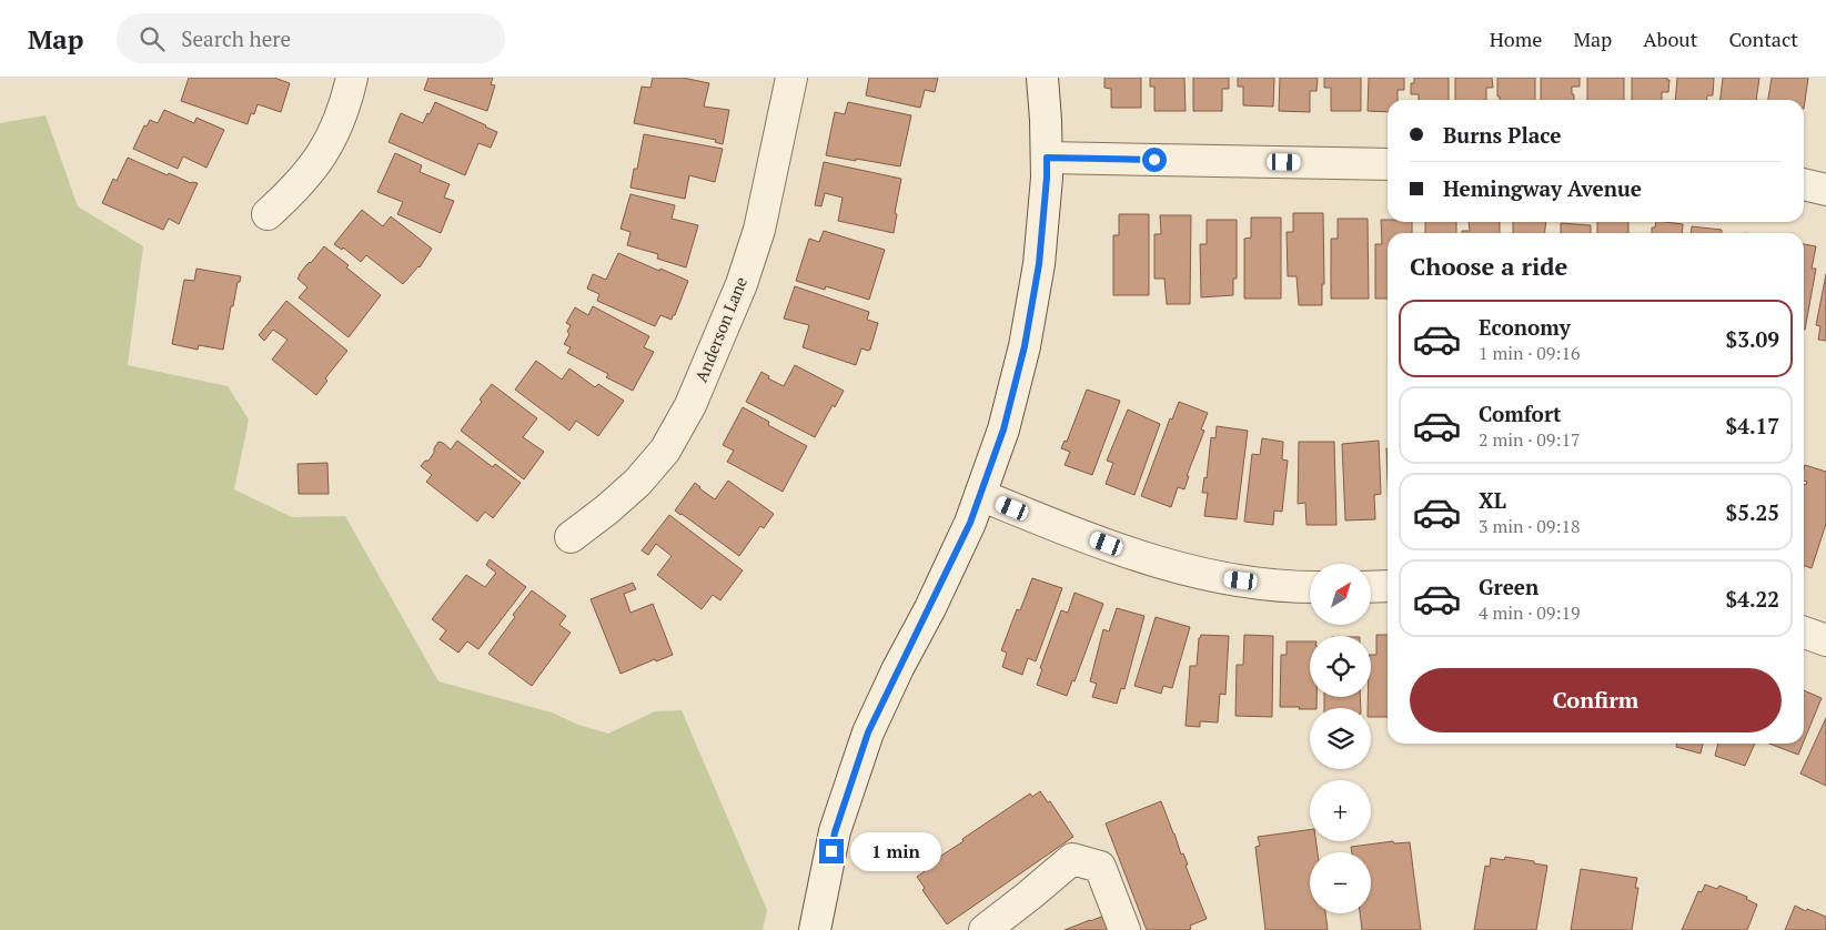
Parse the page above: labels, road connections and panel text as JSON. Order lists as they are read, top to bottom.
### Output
{
  "streets": {
    "street": ["Anderson Lane"]
  },
  "north": "top right",
  "page": {
    "header": "Map",
    "search": "Search here",
    "nav": [
      "Home",
      "Map",
      "About",
      "Contact"
    ],
    "banner": ["Burns Place", "Hemingway Avenue"],
    "heading": "Choose a ride",
    "list": [
      {
        "name": "Economy",
        "note": "1 min · 09:16",
        "value": "$3.09"
      },
      {
        "name": "Comfort",
        "note": "2 min · 09:17",
        "value": "$4.17"
      },
      {
        "name": "XL",
        "note": "3 min · 09:18",
        "value": "$5.25"
      },
      {
        "name": "Green",
        "note": "4 min · 09:19",
        "value": "$4.22"
      }
    ],
    "map_buttons": ["+", "−"],
    "buttons": "Confirm",
    "bubble": "1 min"
  }
}
